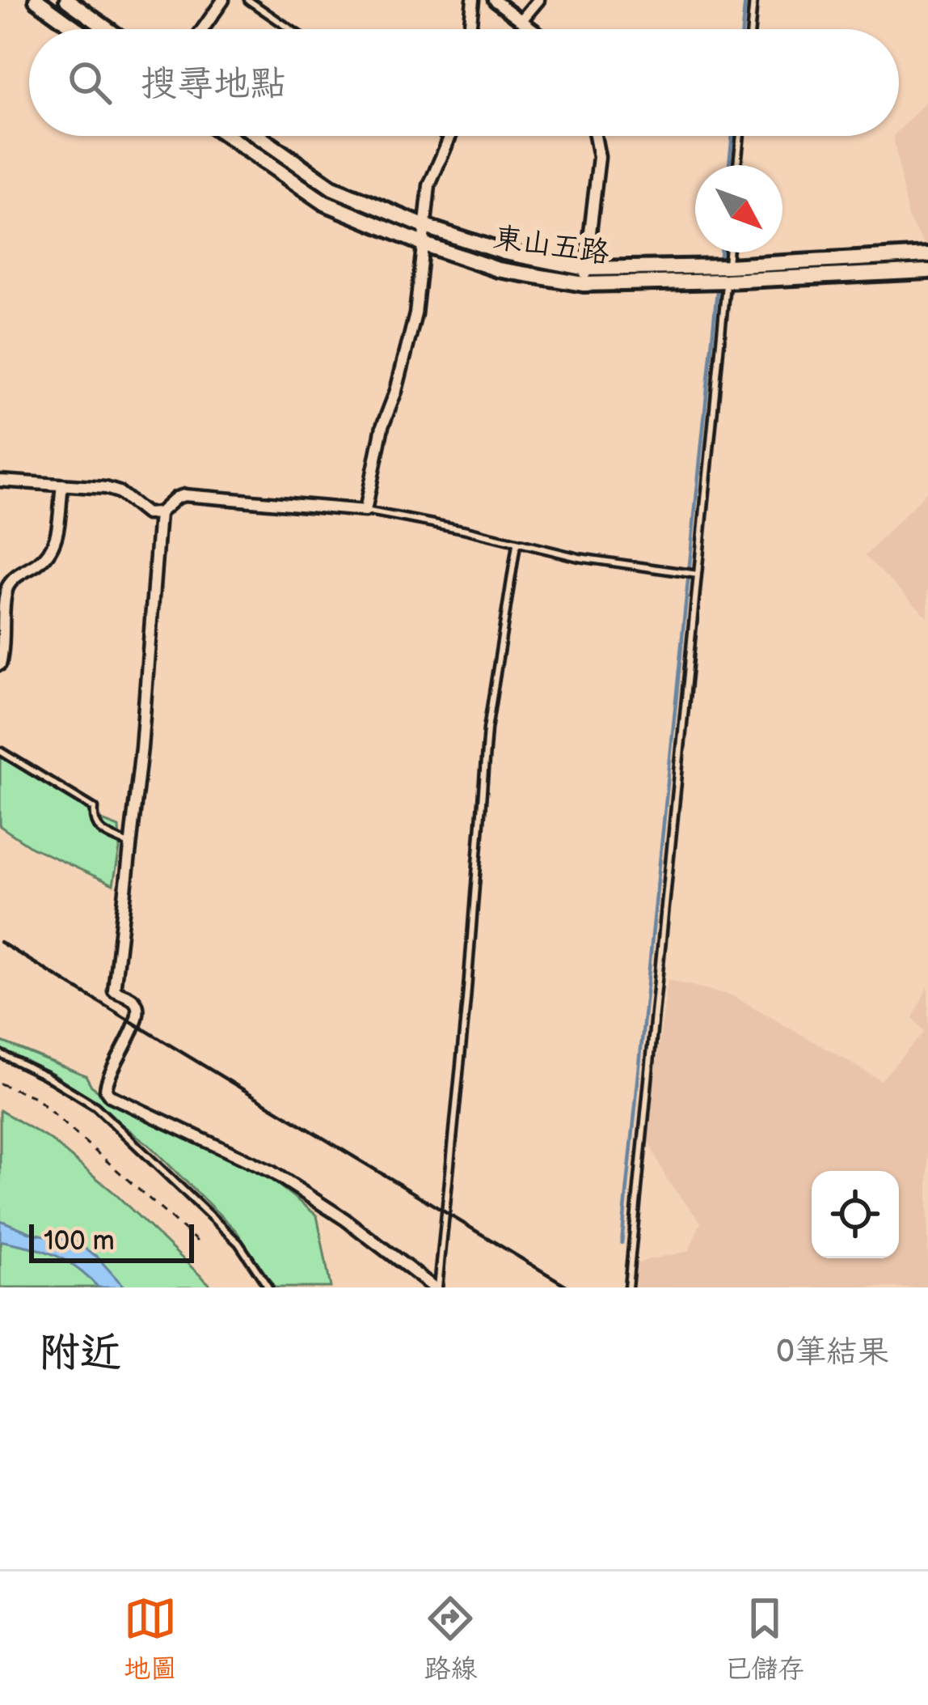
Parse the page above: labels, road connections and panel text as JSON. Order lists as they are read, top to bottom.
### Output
{
  "streets": {
    "street": ["東山五路"]
  },
  "scale_bar": "100 m",
  "north": "bottom right",
  "page": {
    "search": "搜尋地點",
    "scale": "100 m",
    "heading": ["附近", "0筆結果"],
    "nav": ["地圖", "路線", "已儲存"]
  }
}
